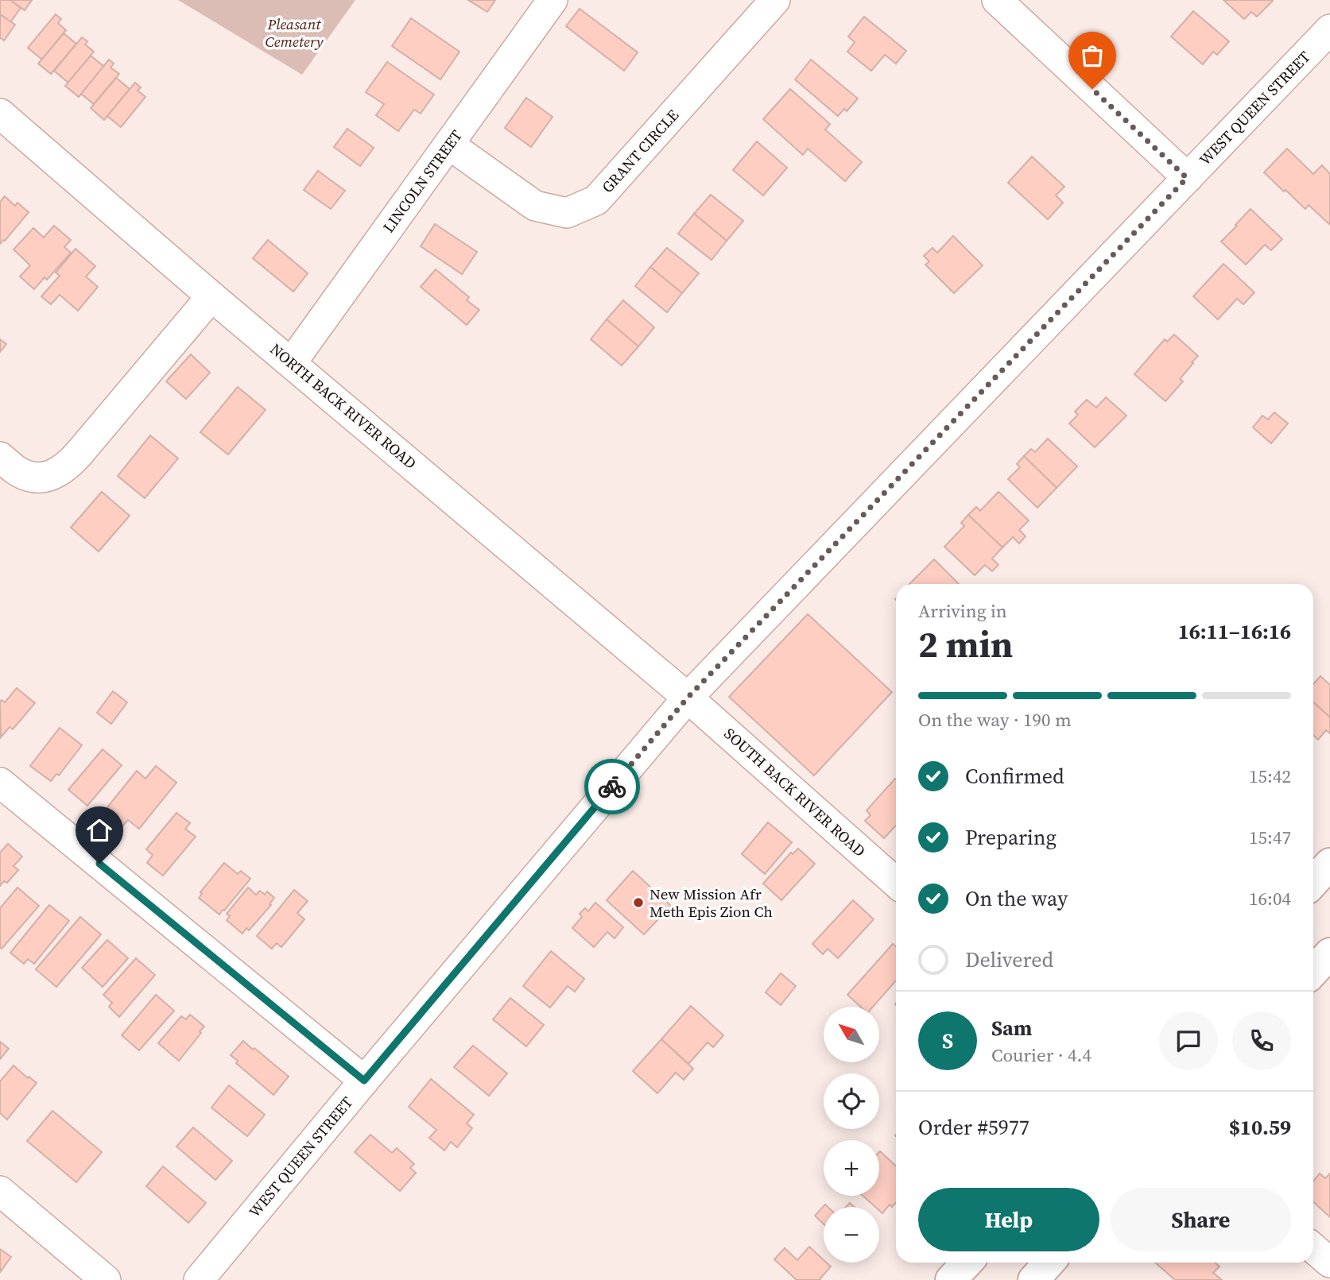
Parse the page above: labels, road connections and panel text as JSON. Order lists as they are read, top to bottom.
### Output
{
  "streets": {
    "street": [
      "WEST QUEEN STREET",
      "GRANT CIRCLE",
      "LINCOLN STREET",
      "NORTH BACK RIVER ROAD",
      "SOUTH BACK RIVER ROAD"
    ]
  },
  "crossings": [
    ["WEST QUEEN STREET", "NORTH BACK RIVER ROAD"],
    ["WEST QUEEN STREET", "SOUTH BACK RIVER ROAD"],
    ["GRANT CIRCLE", "LINCOLN STREET"],
    ["LINCOLN STREET", "NORTH BACK RIVER ROAD"],
    ["NORTH BACK RIVER ROAD", "SOUTH BACK RIVER ROAD"]
  ],
  "parks": ["Pleasant Cemetery"],
  "places": ["New Mission Afr Meth Epis Zion Ch"],
  "north": "top left",
  "page": {
    "heading": ["2 min", "Arriving in", "16:11–16:16"],
    "panel": [
      "Sam",
      "Courier · 4.4",
      "Order #5977",
      "$10.59"
    ],
    "bar": "On the way · 190 m",
    "list": [
      ["Confirmed", "15:42"],
      ["Preparing", "15:47"],
      ["On the way", "16:04"],
      "Delivered"
    ],
    "map_buttons": ["+", "−"],
    "round": "S",
    "buttons": ["Help", "Share"]
  }
}
